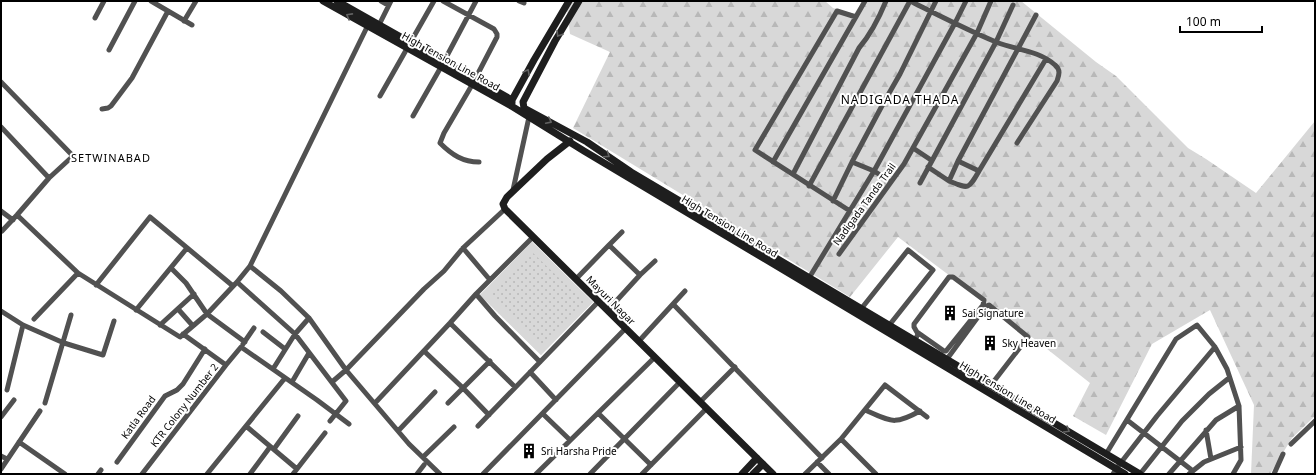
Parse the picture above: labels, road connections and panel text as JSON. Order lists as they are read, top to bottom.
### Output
{
  "streets": {
    "main road": ["High Tension Line Road", "Mayuri Nagar"],
    "street": ["Nadigada Tanda Trail", "KTR Colony Number 2", "Katla Road"]
  },
  "districts": ["NADIGADA THADA", "SETWINABAD"],
  "places": {
    "building": ["Sai Signature", "Sky Heaven", "Sri Harsha Pride"]
  },
  "scale_bar": "100 m"
}
